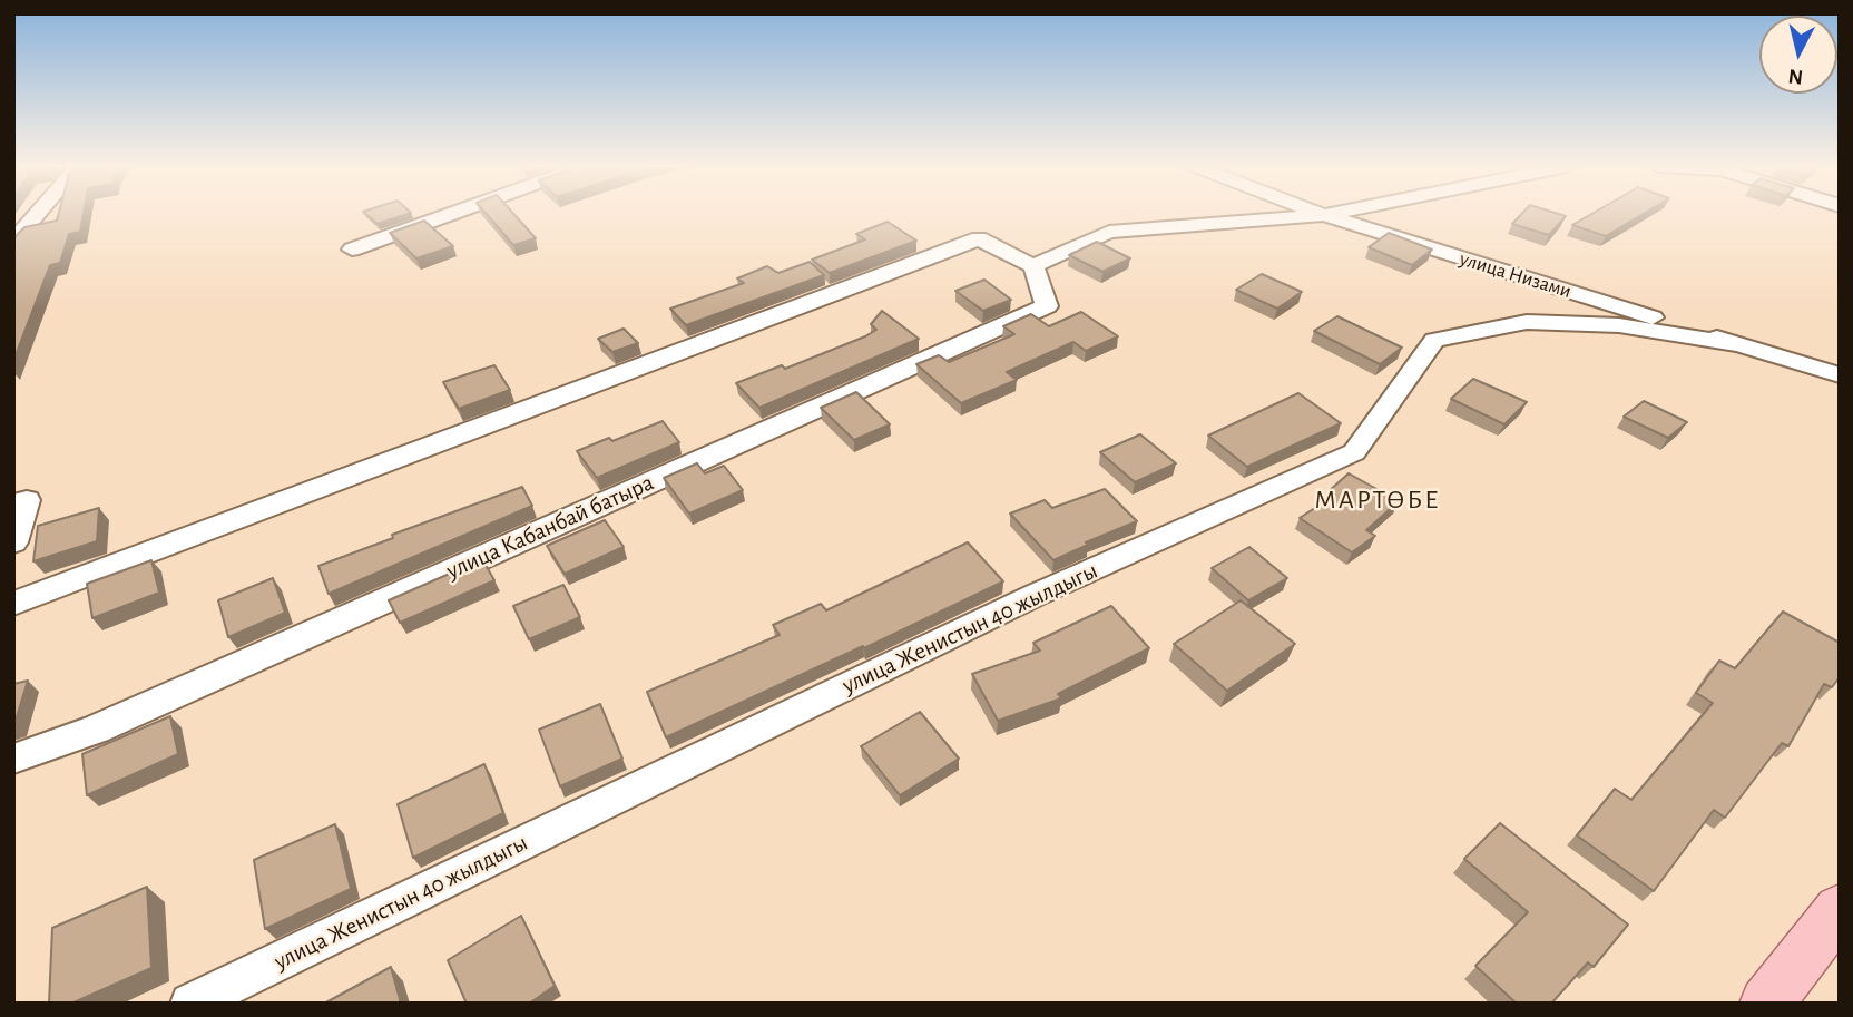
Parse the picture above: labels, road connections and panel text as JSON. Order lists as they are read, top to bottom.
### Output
{
  "streets": {
    "street": ["улица Низами", "улица Кабанбай батыра", "улица Женистын 40 жылдыгы"]
  },
  "crossings": [
    ["улица Низами", "улица Женистын 40 жылдыгы"]
  ],
  "districts": ["МАРТӨБЕ"],
  "north": "bottom"
}
